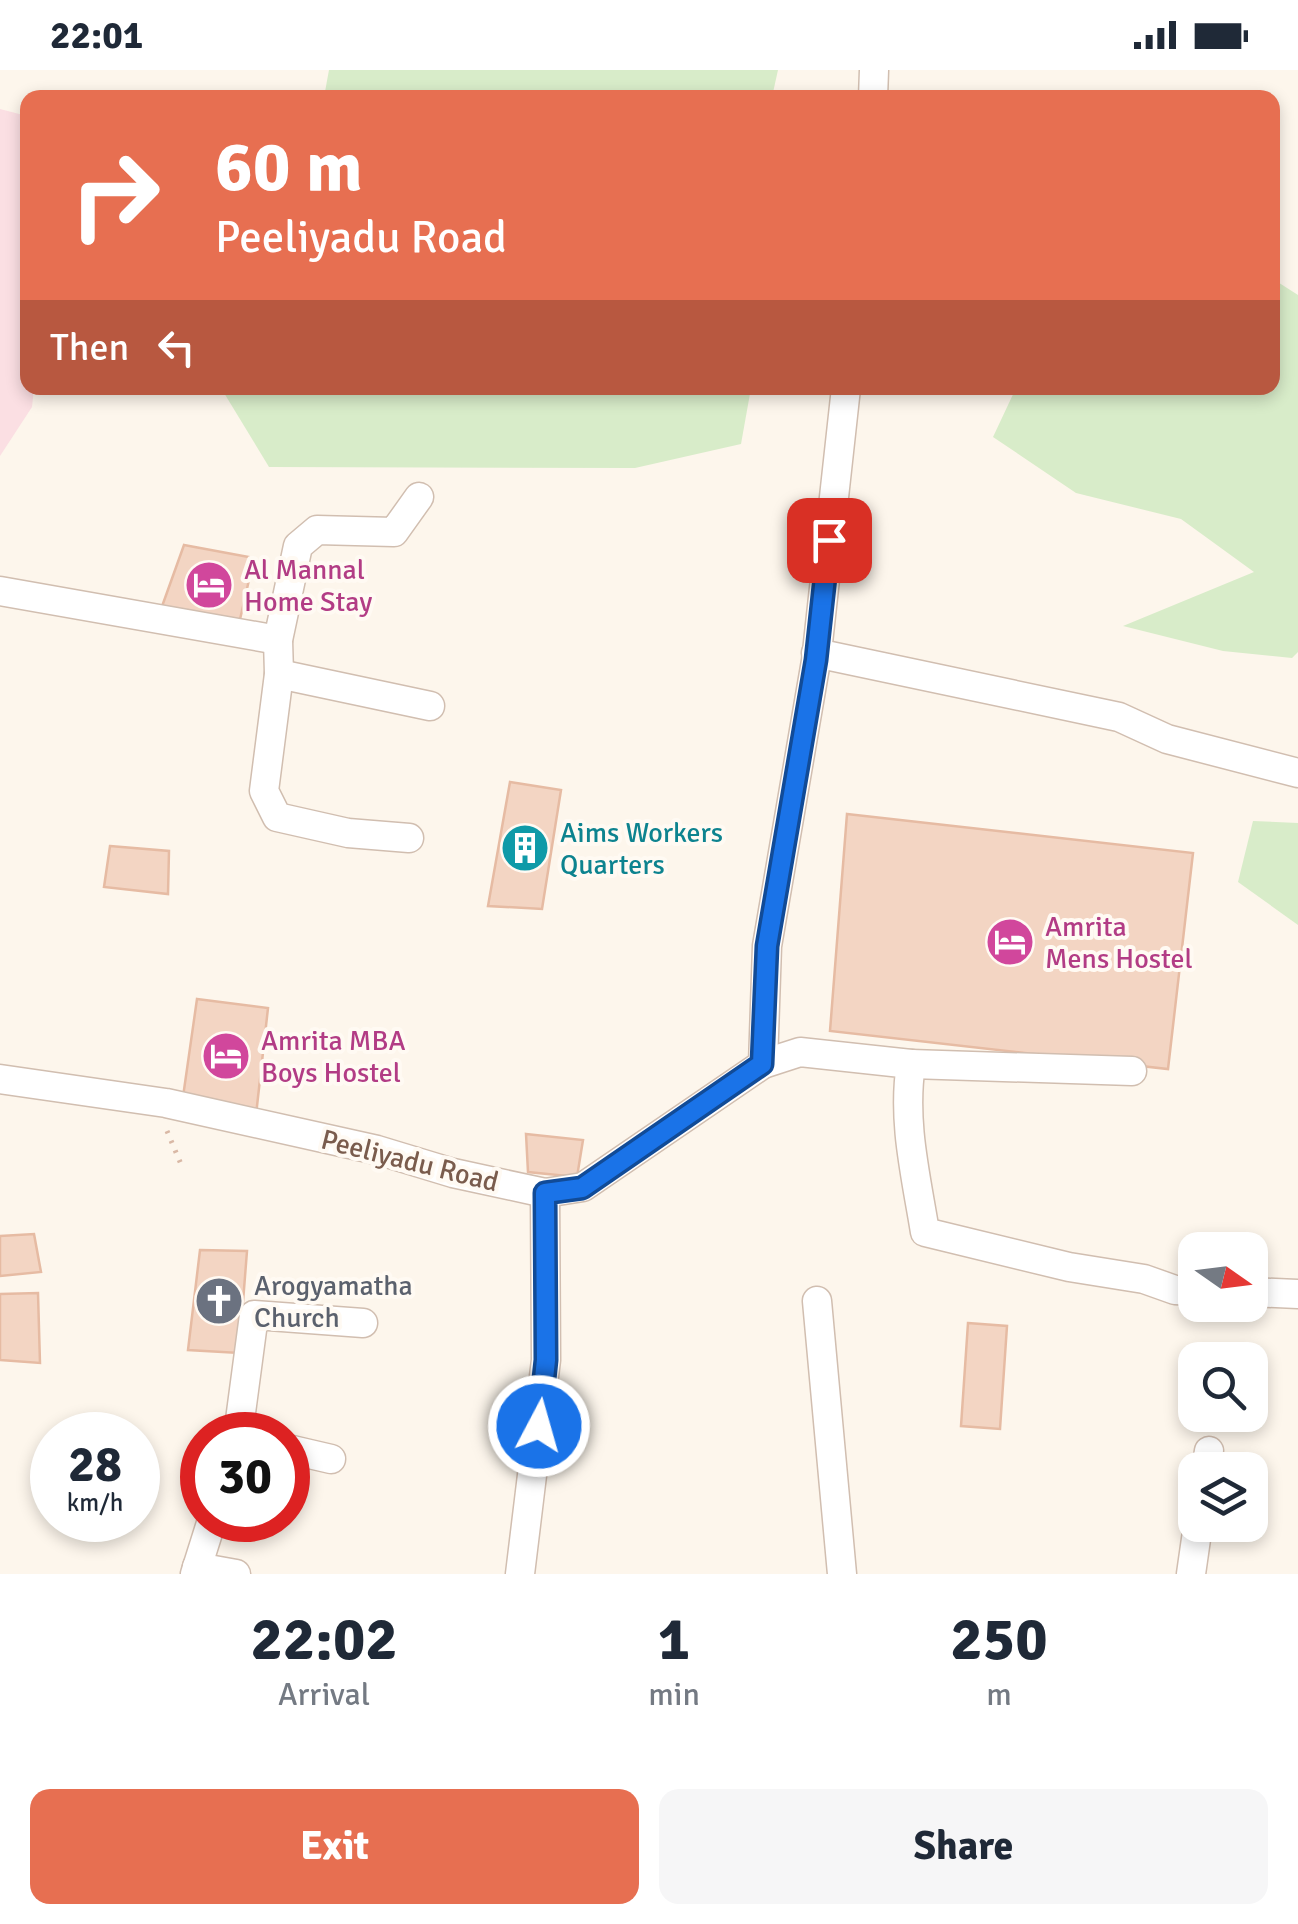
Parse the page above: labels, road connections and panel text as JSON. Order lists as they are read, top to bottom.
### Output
{
  "streets": {
    "street": ["Peeliyadu Road"]
  },
  "places": {
    "hotel": ["Al Mannal Home Stay", "Amrita Mens Hostel", "Amrita MBA Boys Hostel"],
    "building": ["Aims Workers Quarters"],
    "church": ["Arogyamatha Church"]
  },
  "north": "right",
  "page": {
    "status": "22:01",
    "turn": ["60 m", "Peeliyadu Road"],
    "then": "Then",
    "speed": "28 km/h",
    "limit": "30",
    "eta": [
      "22:02",
      "Arrival",
      "1",
      "min",
      "250",
      "m"
    ],
    "buttons": ["Exit", "Share"]
  }
}
